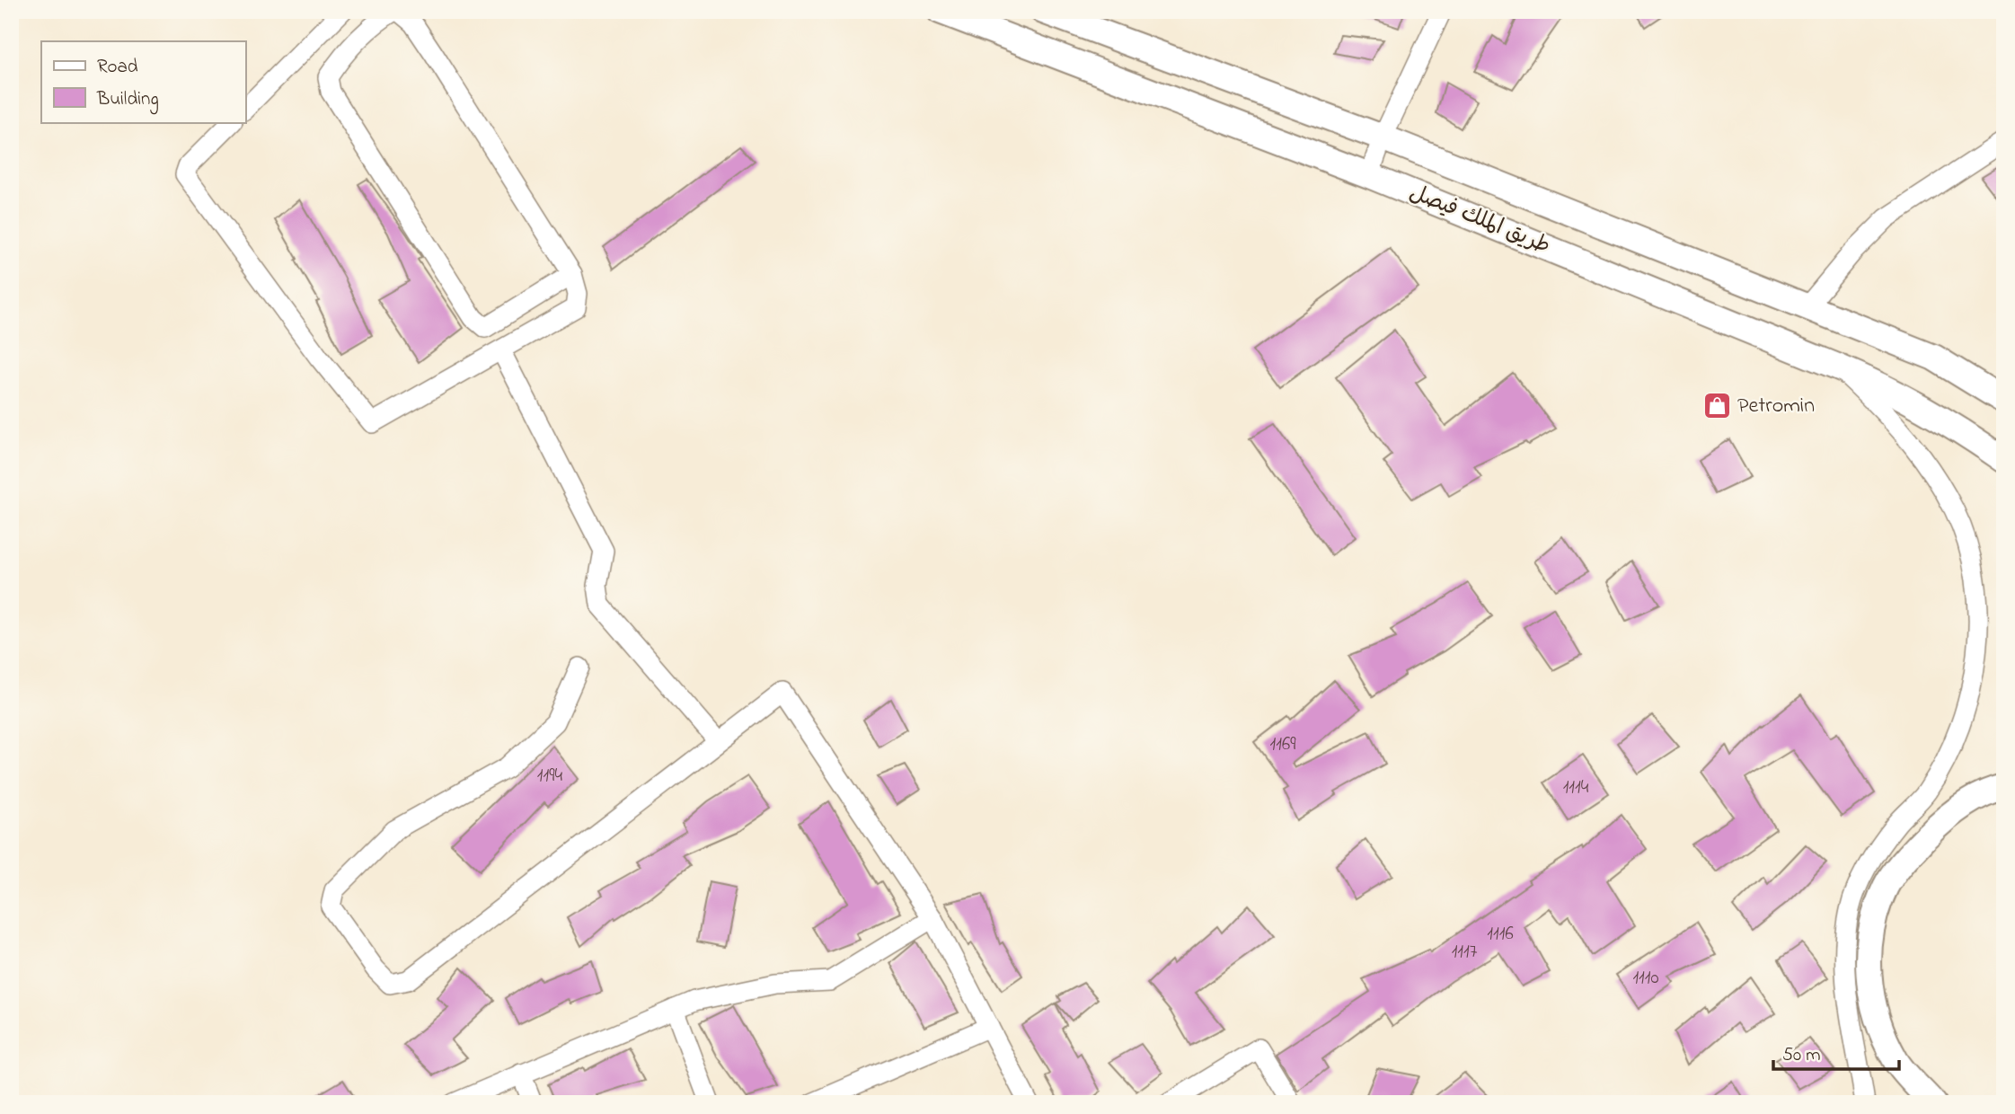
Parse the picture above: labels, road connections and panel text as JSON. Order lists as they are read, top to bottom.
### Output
{
  "streets": {
    "main road": ["طريق الملك فيصل"]
  },
  "places": {
    "shop": ["Petromin"]
  },
  "house_numbers": [
    "1169",
    "1194",
    "1114",
    "1116",
    "1117",
    "1110"
  ],
  "legend": ["Road", "Building"],
  "scale_bar": "50 m"
}
